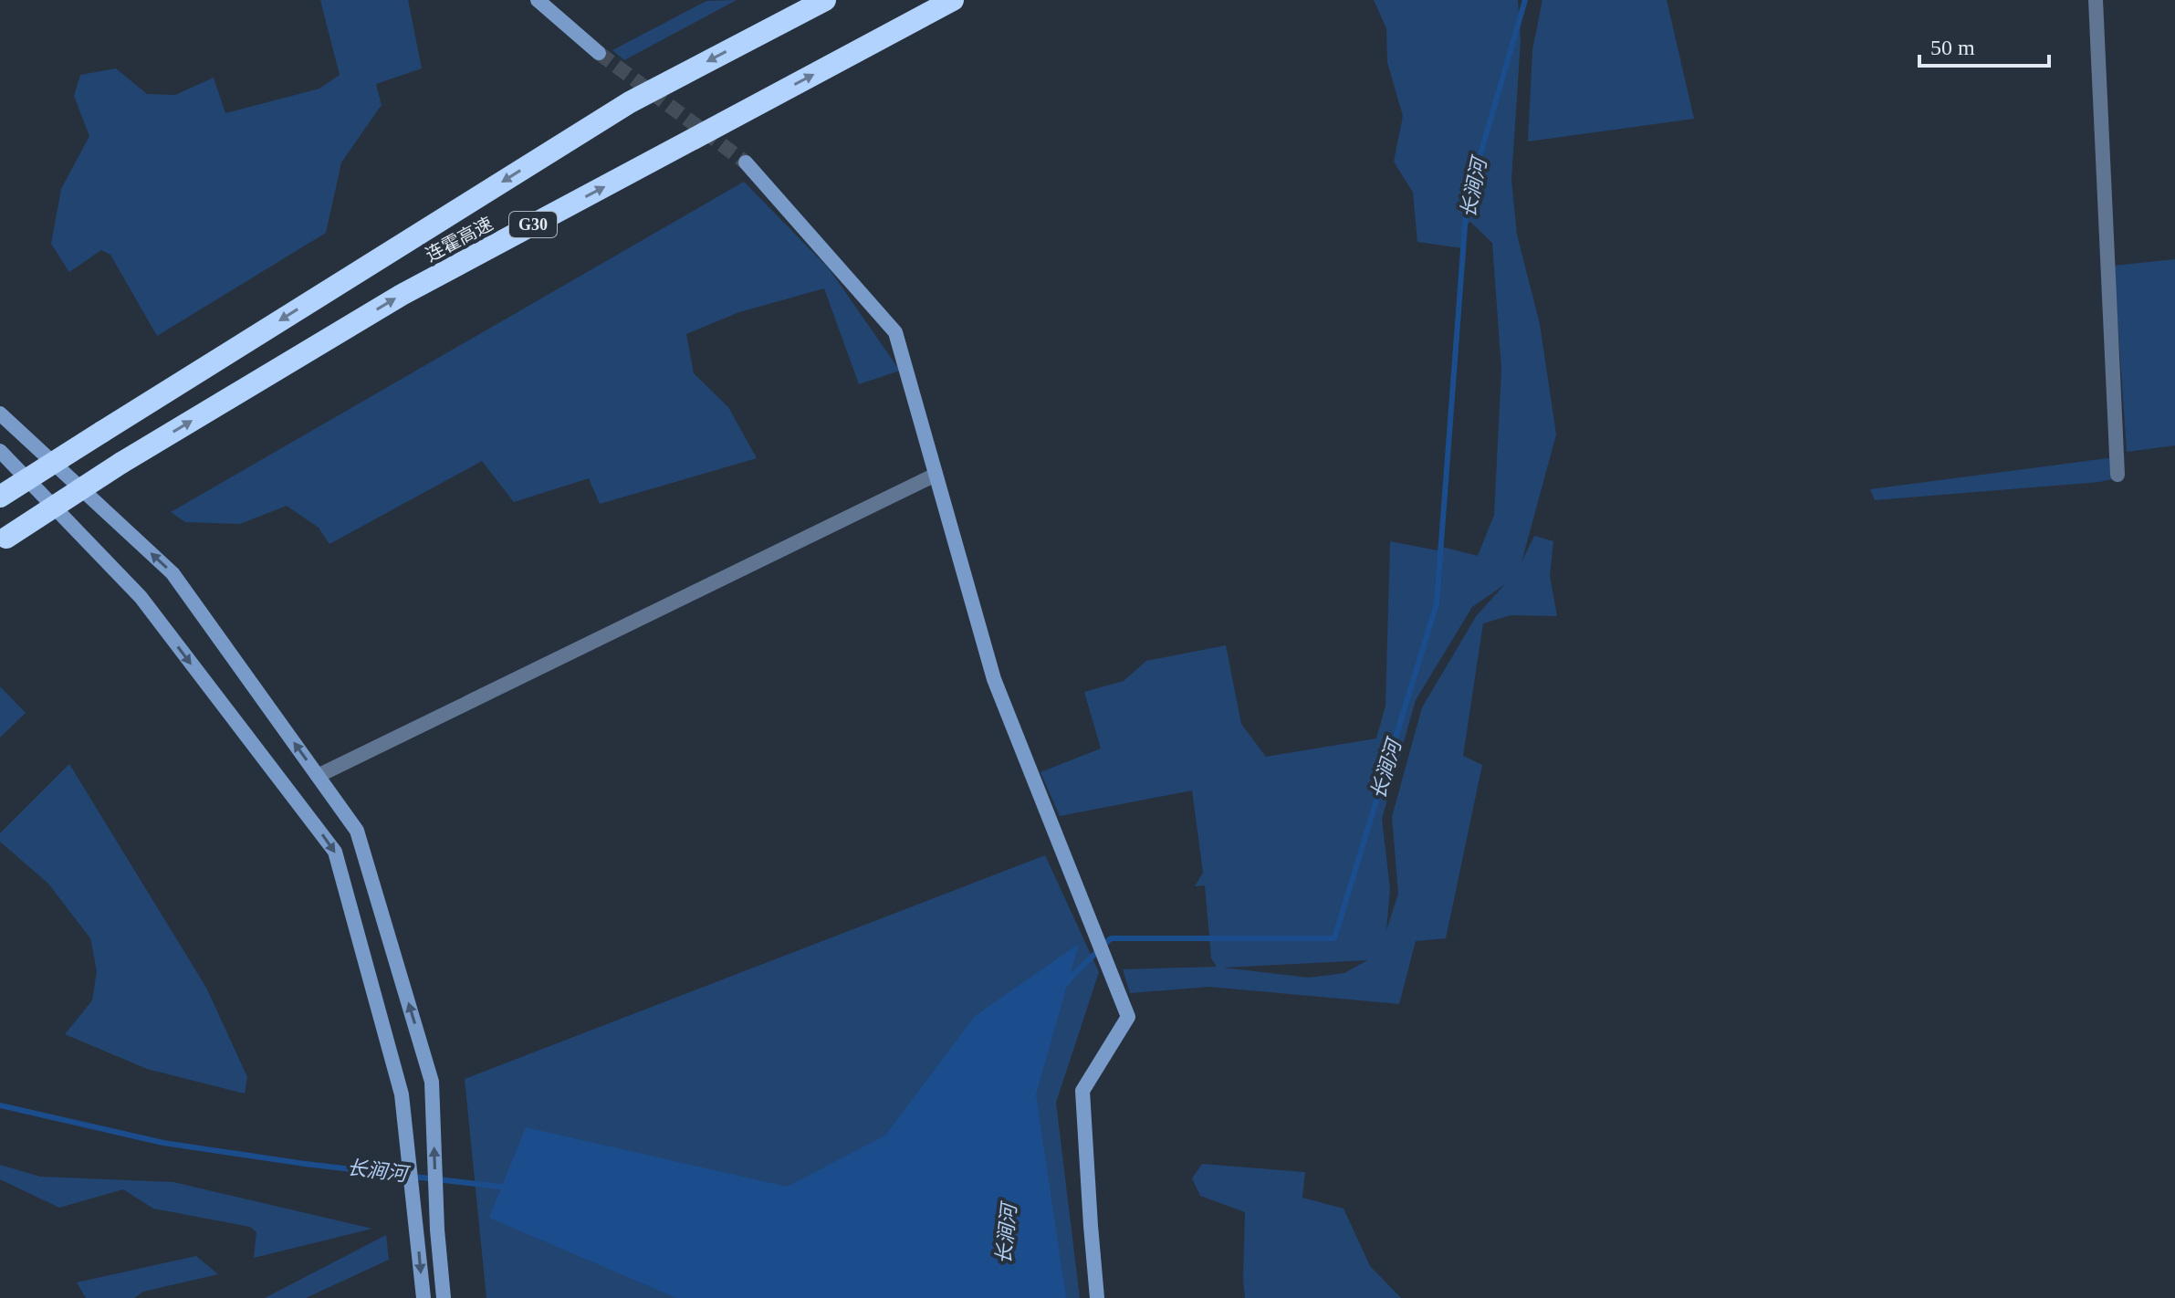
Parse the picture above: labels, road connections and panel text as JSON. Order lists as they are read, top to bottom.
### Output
{
  "streets": {
    "highway": ["G30", "连霍高速"]
  },
  "water": ["长涧河"],
  "scale_bar": "50 m"
}
